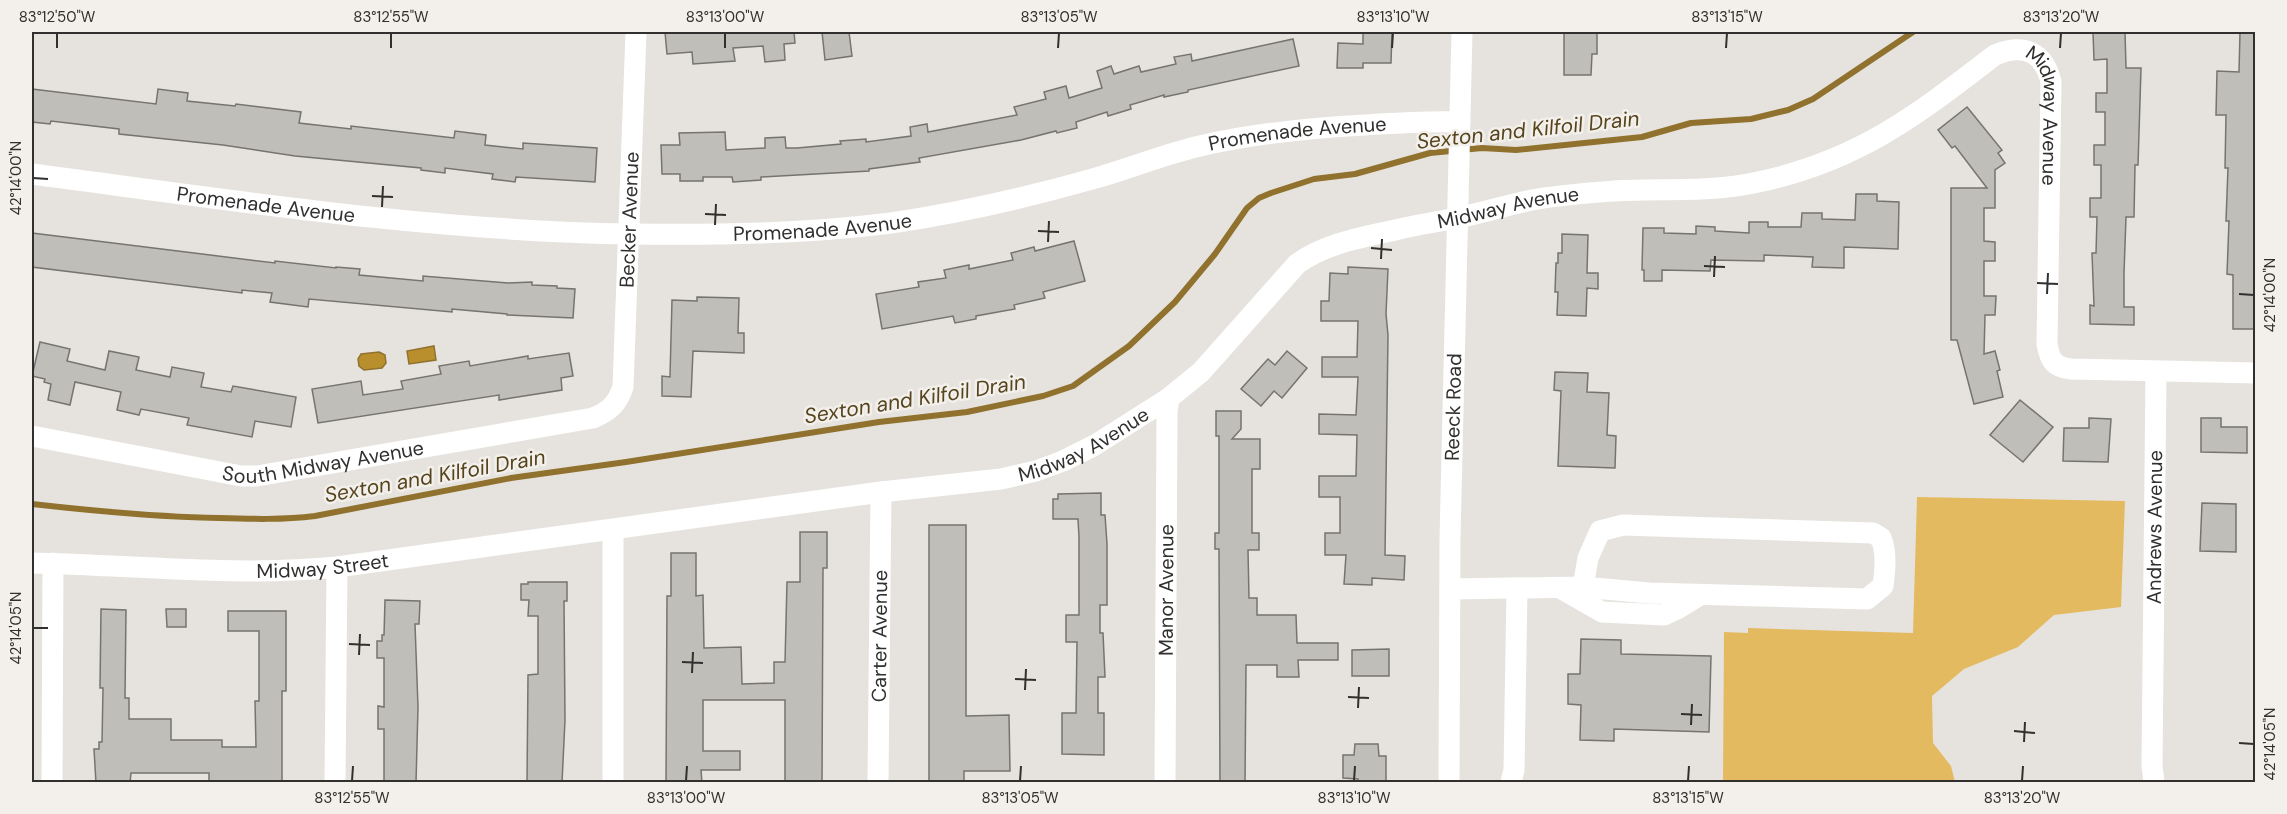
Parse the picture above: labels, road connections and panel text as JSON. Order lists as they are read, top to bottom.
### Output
{
  "streets": {
    "street": [
      "Midway Avenue",
      "Promenade Avenue",
      "Becker Avenue",
      "Reeck Road",
      "South Midway Avenue",
      "Andrews Avenue",
      "Midway Street",
      "Manor Avenue",
      "Carter Avenue"
    ]
  },
  "crossings": [
    ["Midway Avenue", "Reeck Road"],
    ["Midway Avenue", "Andrews Avenue"],
    ["Midway Avenue", "Midway Street"],
    ["Midway Avenue", "Manor Avenue"],
    ["Midway Avenue", "Carter Avenue"],
    ["Promenade Avenue", "Becker Avenue"],
    ["Promenade Avenue", "Reeck Road"],
    ["Becker Avenue", "South Midway Avenue"]
  ],
  "water": ["Sexton and Kilfoil Drain"],
  "coordinates": [
    "83°12'50\"W",
    "83°12'55\"W",
    "83°13'00\"W",
    "83°13'05\"W",
    "83°13'10\"W",
    "83°13'15\"W",
    "83°13'20\"W",
    "42°14'00\"N",
    "42°14'05\"N"
  ]
}
